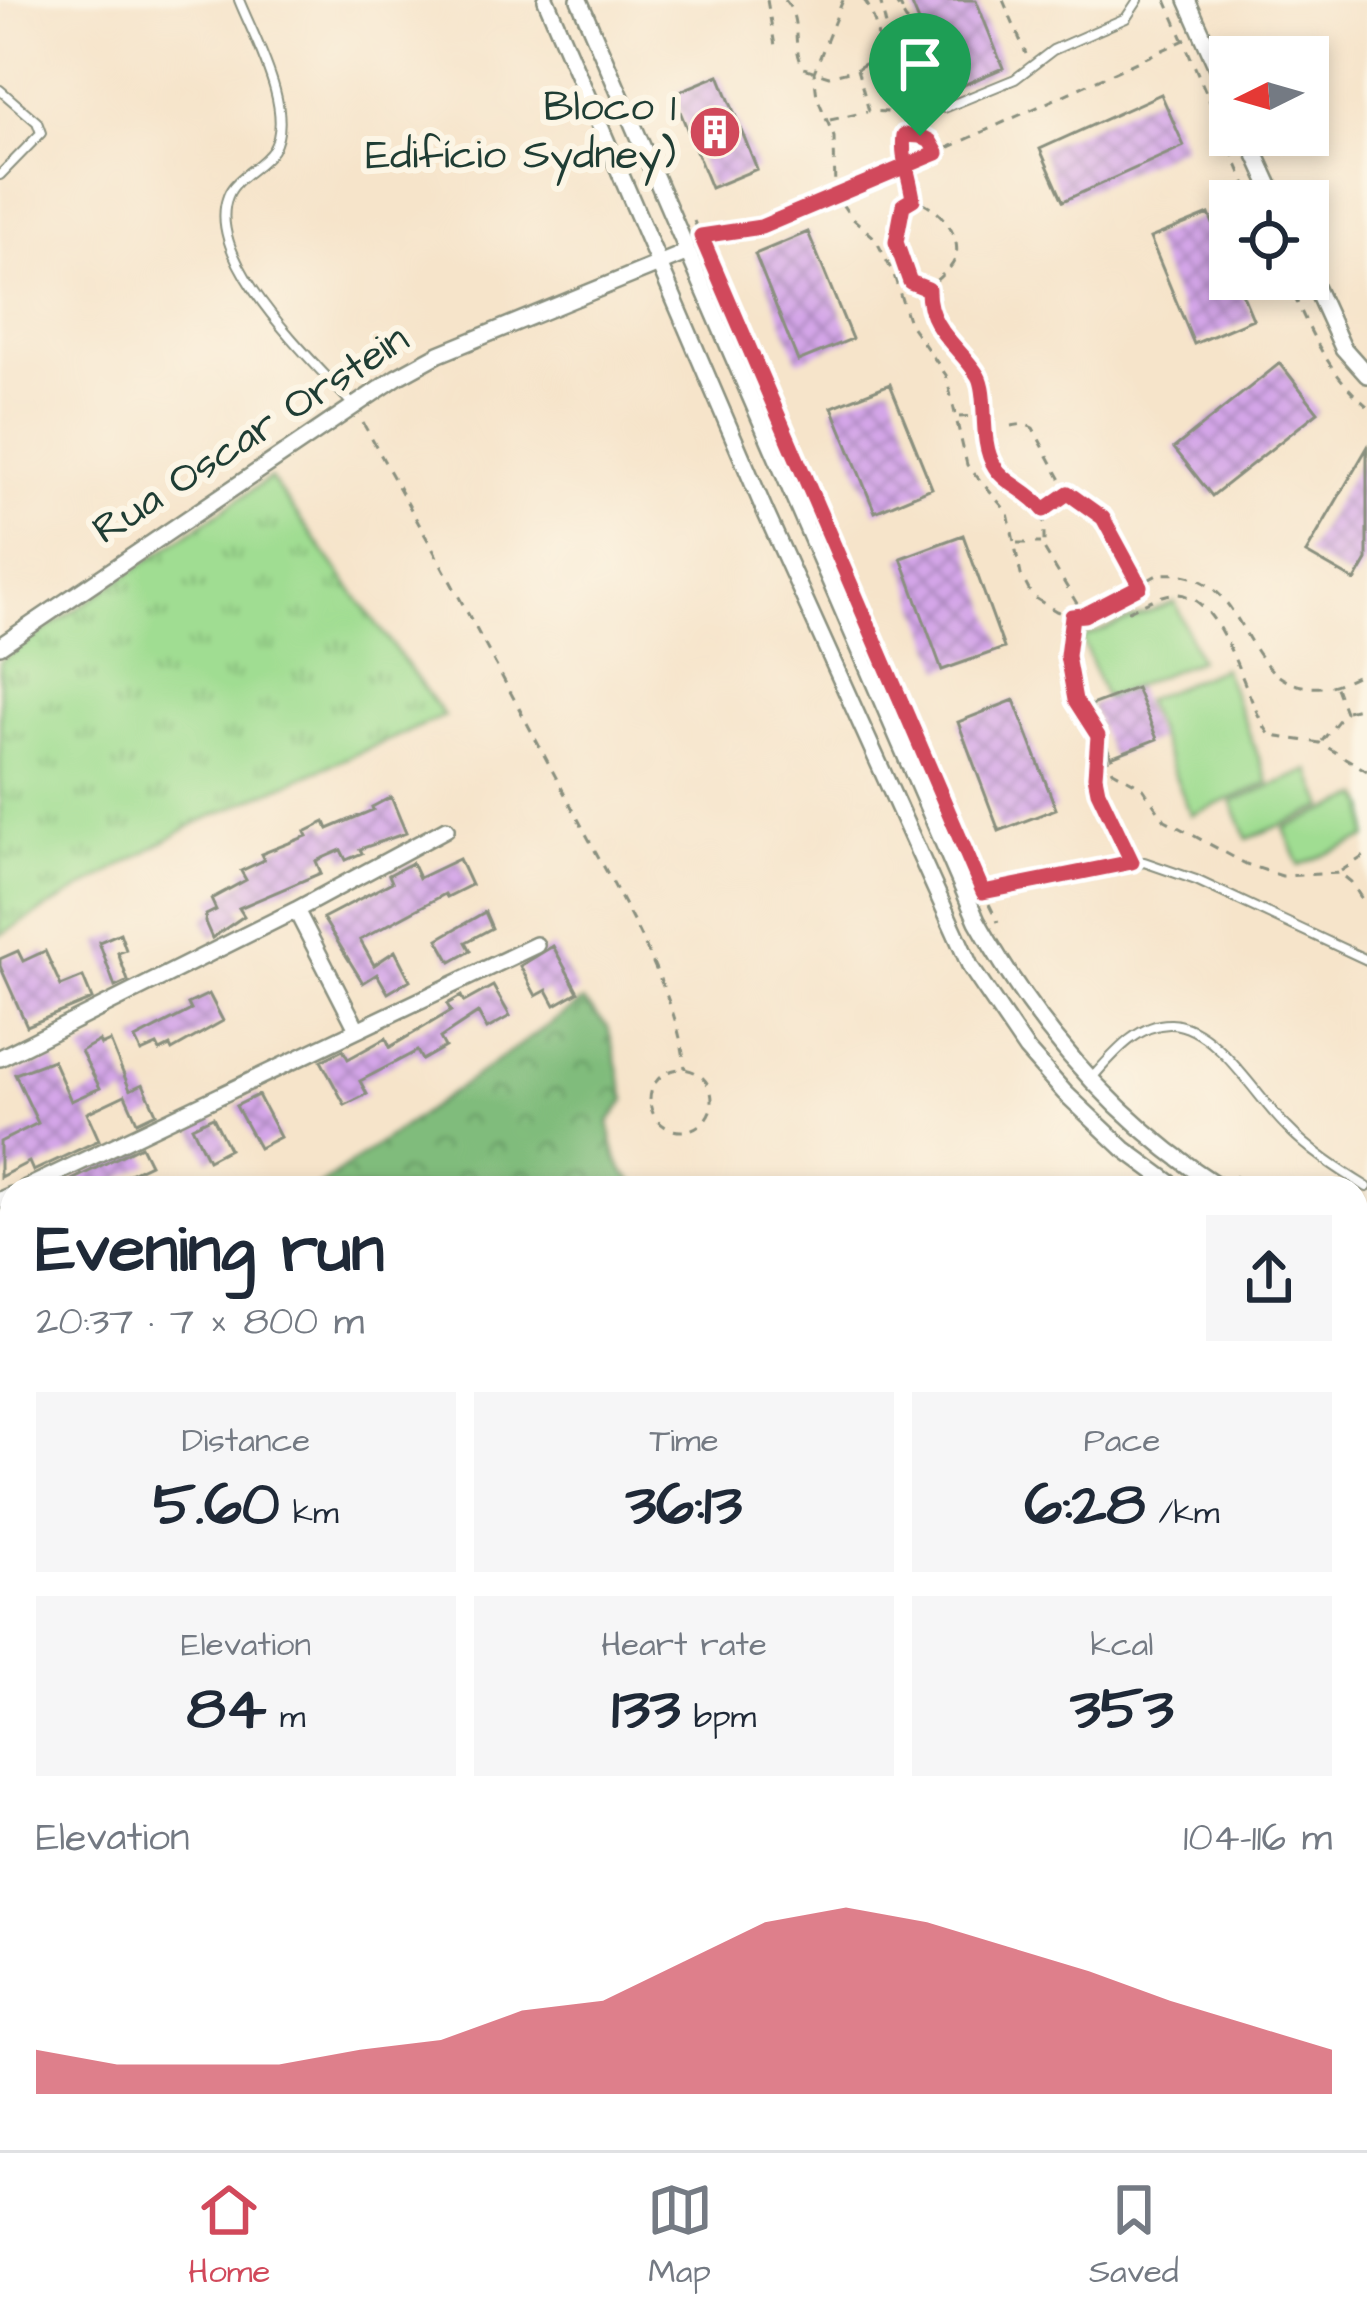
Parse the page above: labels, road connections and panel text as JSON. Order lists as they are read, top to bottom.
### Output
{
  "streets": {
    "street": ["Rua Oscar Orstein"]
  },
  "places": {
    "building": ["Bloco 1 Edifício Sydney)"]
  },
  "north": "left",
  "page": {
    "heading": ["Evening run", "20:37 · 7 × 800 m"],
    "stats": [
      ["Distance", "5.60 km"],
      ["Time", "36:13"],
      ["Pace", "6:28 /km"],
      ["Elevation", "84 m"],
      ["Heart rate", "133 bpm"],
      ["kcal", "353"]
    ],
    "chart": ["Elevation", "104–116 m"],
    "tabs": ["Home", "Map", "Saved"]
  }
}
